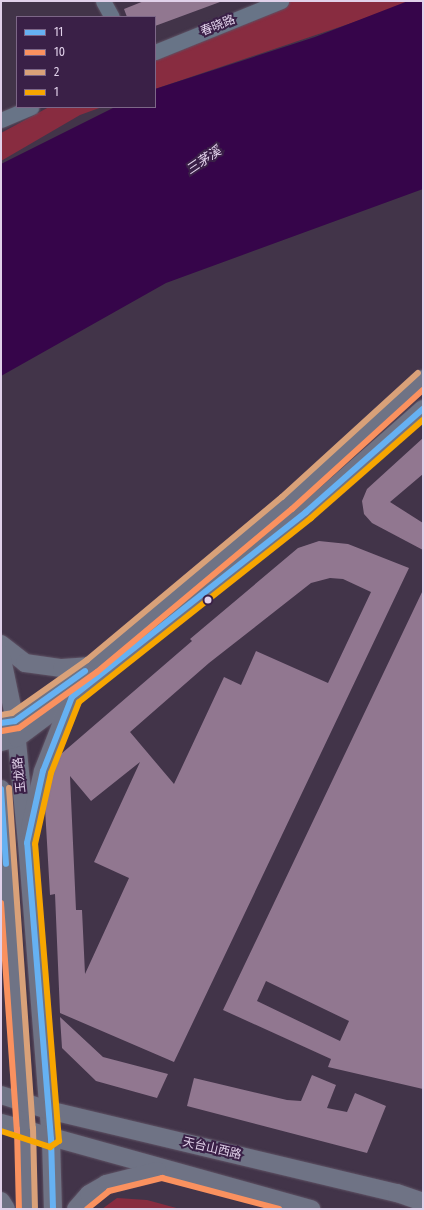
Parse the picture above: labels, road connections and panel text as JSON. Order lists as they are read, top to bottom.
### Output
{
  "streets": {
    "main road": ["玉龙路", "天台山西路"],
    "street": ["春晓路"]
  },
  "crossings": [
    ["玉龙路", "天台山西路"]
  ],
  "water": ["三茅溪"],
  "lines": [
    "transit line 2",
    "transit line 10",
    "transit line 11",
    "transit line 1"
  ],
  "legend": [
    "11",
    "10",
    "2",
    "1"
  ]
}
